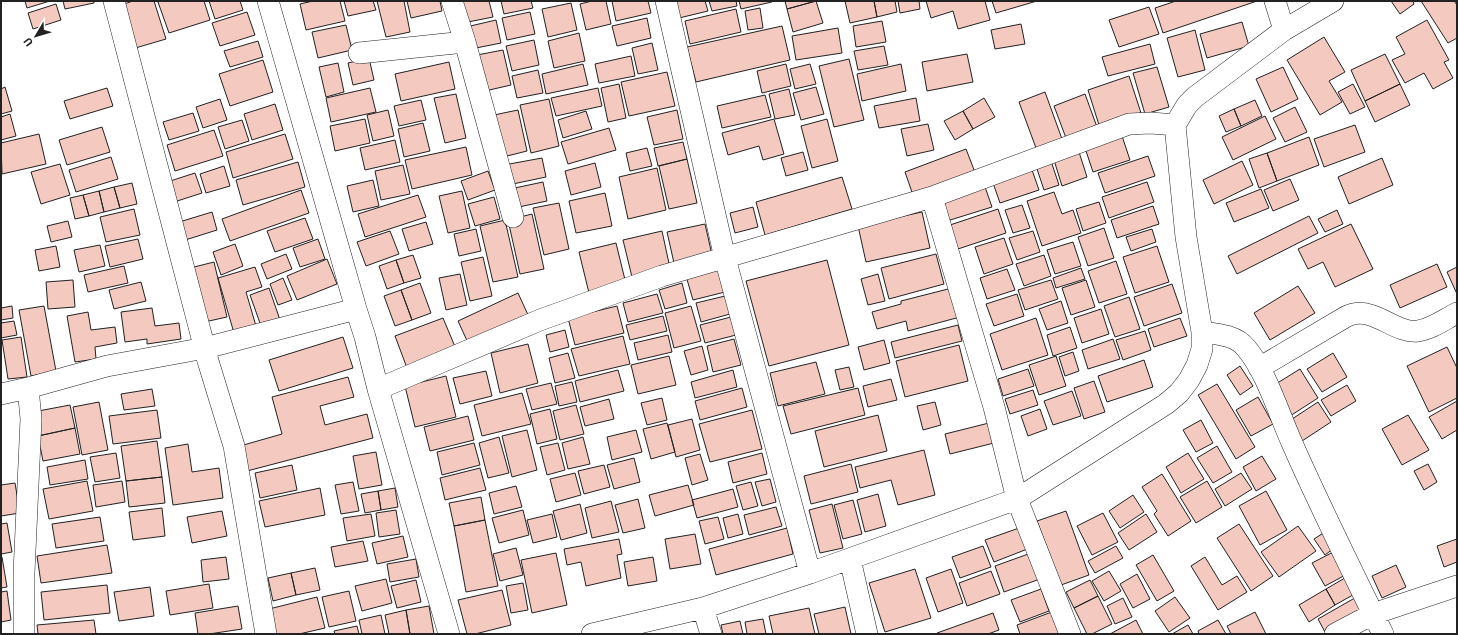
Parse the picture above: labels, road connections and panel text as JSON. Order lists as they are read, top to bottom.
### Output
{
  "north": "bottom left"
}
